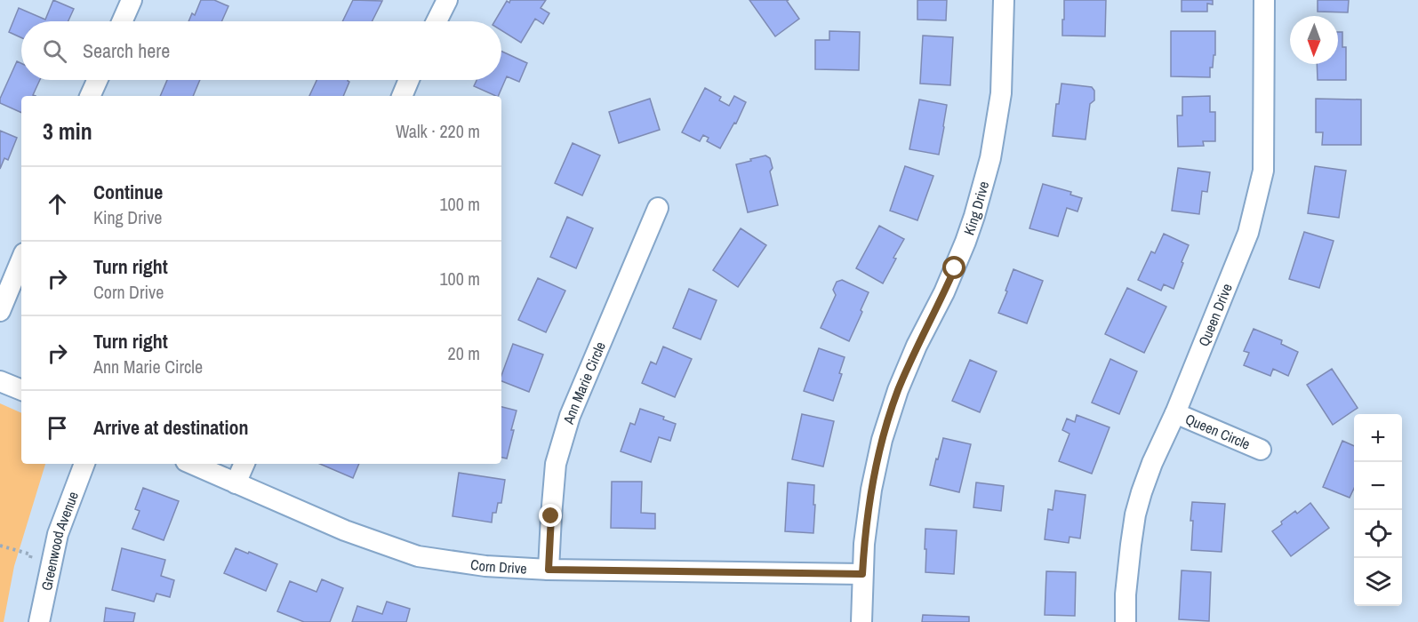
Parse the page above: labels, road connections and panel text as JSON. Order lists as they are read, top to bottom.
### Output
{
  "streets": {
    "street": [
      "King Drive",
      "Queen Drive",
      "Ann Marie Circle",
      "Queen Circle",
      "Greenwood Avenue",
      "Corn Drive"
    ]
  },
  "crossings": [
    ["King Drive", "Corn Drive"],
    ["Queen Drive", "Queen Circle"],
    ["Ann Marie Circle", "Corn Drive"]
  ],
  "north": "bottom",
  "page": {
    "search": "Search here",
    "heading": ["3 min", "Walk · 220 m"],
    "list": [
      ["Continue", "King Drive", "100 m"],
      ["Turn right", "Corn Drive", "100 m"],
      ["Turn right", "Ann Marie Circle", "20 m"],
      "Arrive at destination"
    ],
    "map_buttons": ["+", "−"]
  }
}
